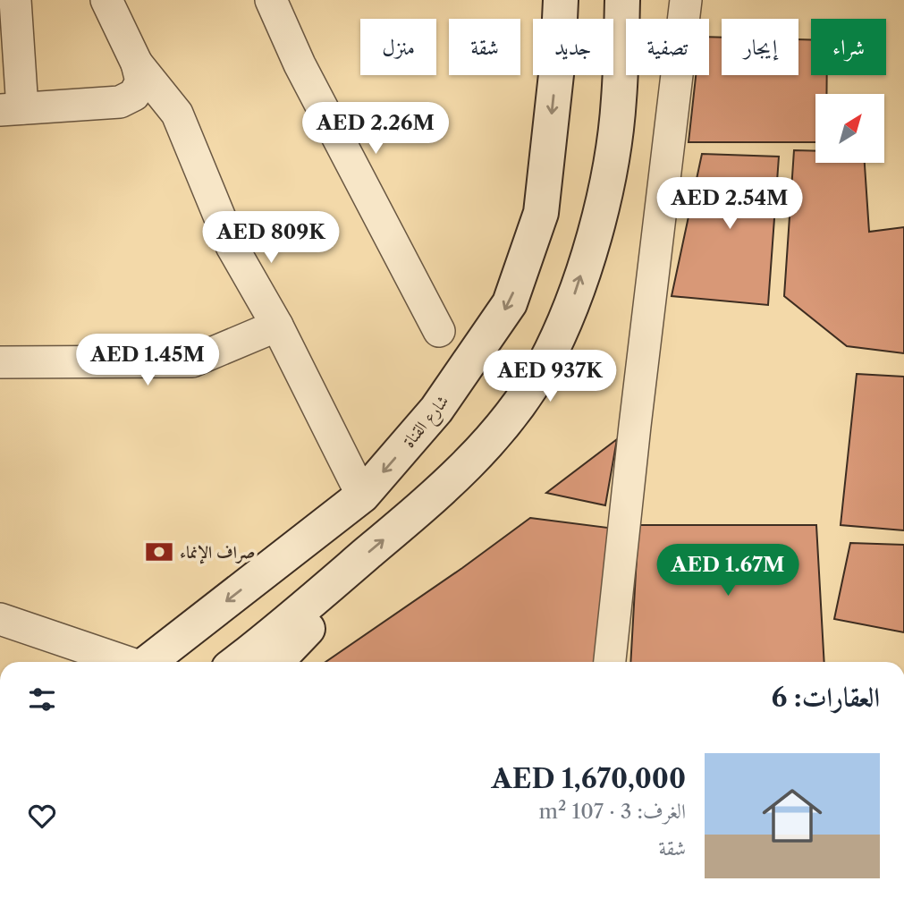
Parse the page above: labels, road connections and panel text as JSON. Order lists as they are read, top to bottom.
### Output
{
  "streets": {
    "street": ["شارع القناة"]
  },
  "places": {
    "bank": ["صراف الإنماء"]
  },
  "north": "top right",
  "page": {
    "chip": [
      "شراء",
      "إيجار",
      "تصفية",
      "جديد",
      "شقة",
      "منزل"
    ],
    "price": [
      "AED 2.26M",
      "AED 2.54M",
      "AED 809K",
      "AED 1.45M",
      "AED 937K",
      "AED 1.67M"
    ],
    "heading": "العقارات: 6",
    "list": [
      {
        "name": "AED 1,670,000",
        "note": "الغرف: 3 · 107 m² · شقة"
      }
    ]
  }
}
